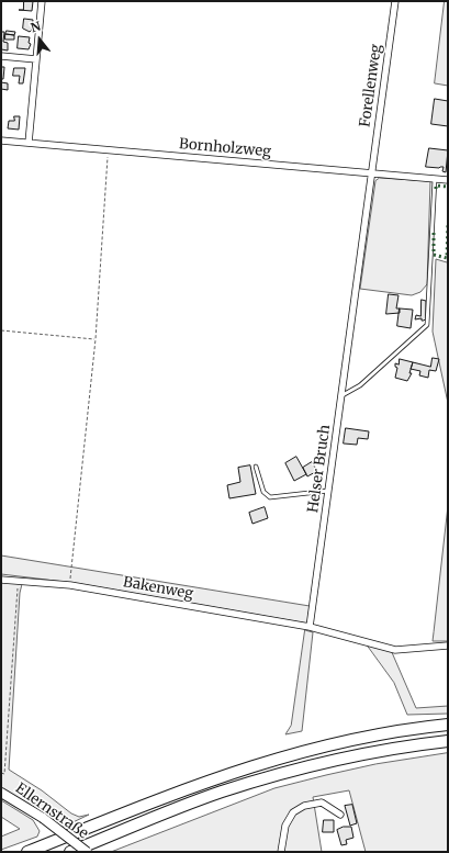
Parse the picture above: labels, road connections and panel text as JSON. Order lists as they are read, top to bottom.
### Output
{
  "streets": {
    "street": [
      "Forellenweg",
      "Bornholzweg",
      "Helser Bruch",
      "Bakenweg",
      "Ellernstraße"
    ]
  },
  "crossings": [
    ["Forellenweg", "Bornholzweg"],
    ["Forellenweg", "Helser Bruch"],
    ["Bornholzweg", "Helser Bruch"],
    ["Helser Bruch", "Bakenweg"]
  ],
  "north": "top"
}
